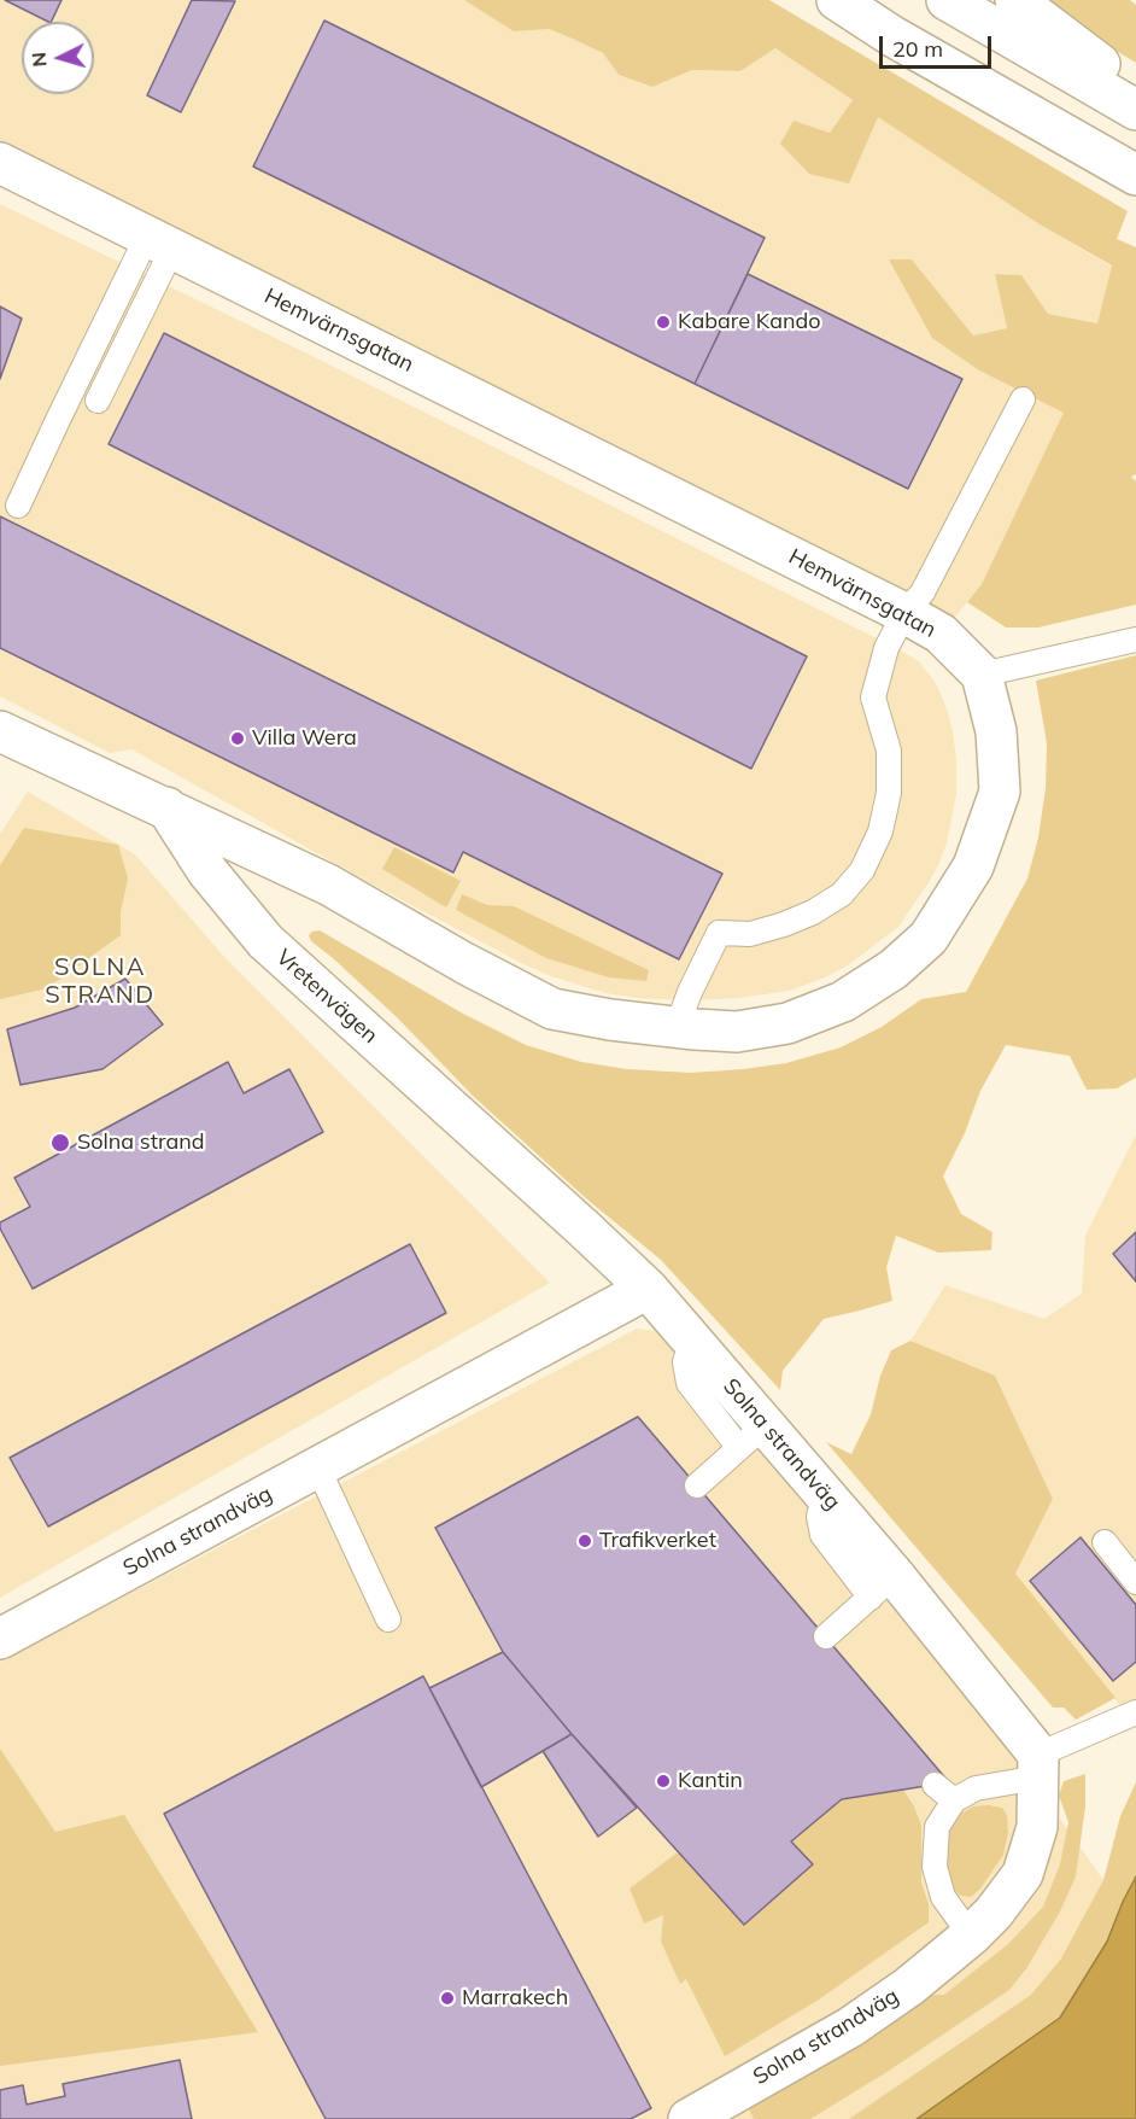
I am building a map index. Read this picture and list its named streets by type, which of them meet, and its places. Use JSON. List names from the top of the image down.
{
  "streets": {
    "street": ["Hemvärnsgatan", "Vretenvägen", "Solna strandväg"]
  },
  "crossings": [
    ["Vretenvägen", "Solna strandväg"]
  ],
  "districts": ["SOLNA STRAND"],
  "places": [
    "Kabare Kando",
    "Villa Wera",
    "Solna strand",
    "Trafikverket",
    "Kantin",
    "Marrakech"
  ],
  "scale_bar": "20 m",
  "north": "left"
}
